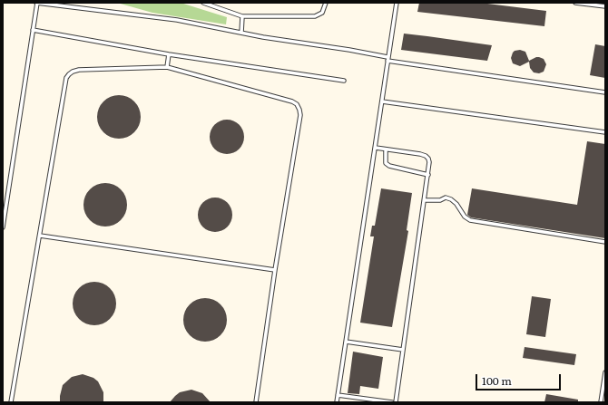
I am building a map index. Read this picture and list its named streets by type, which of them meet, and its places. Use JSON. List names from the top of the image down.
{
  "scale_bar": "100 m"
}
